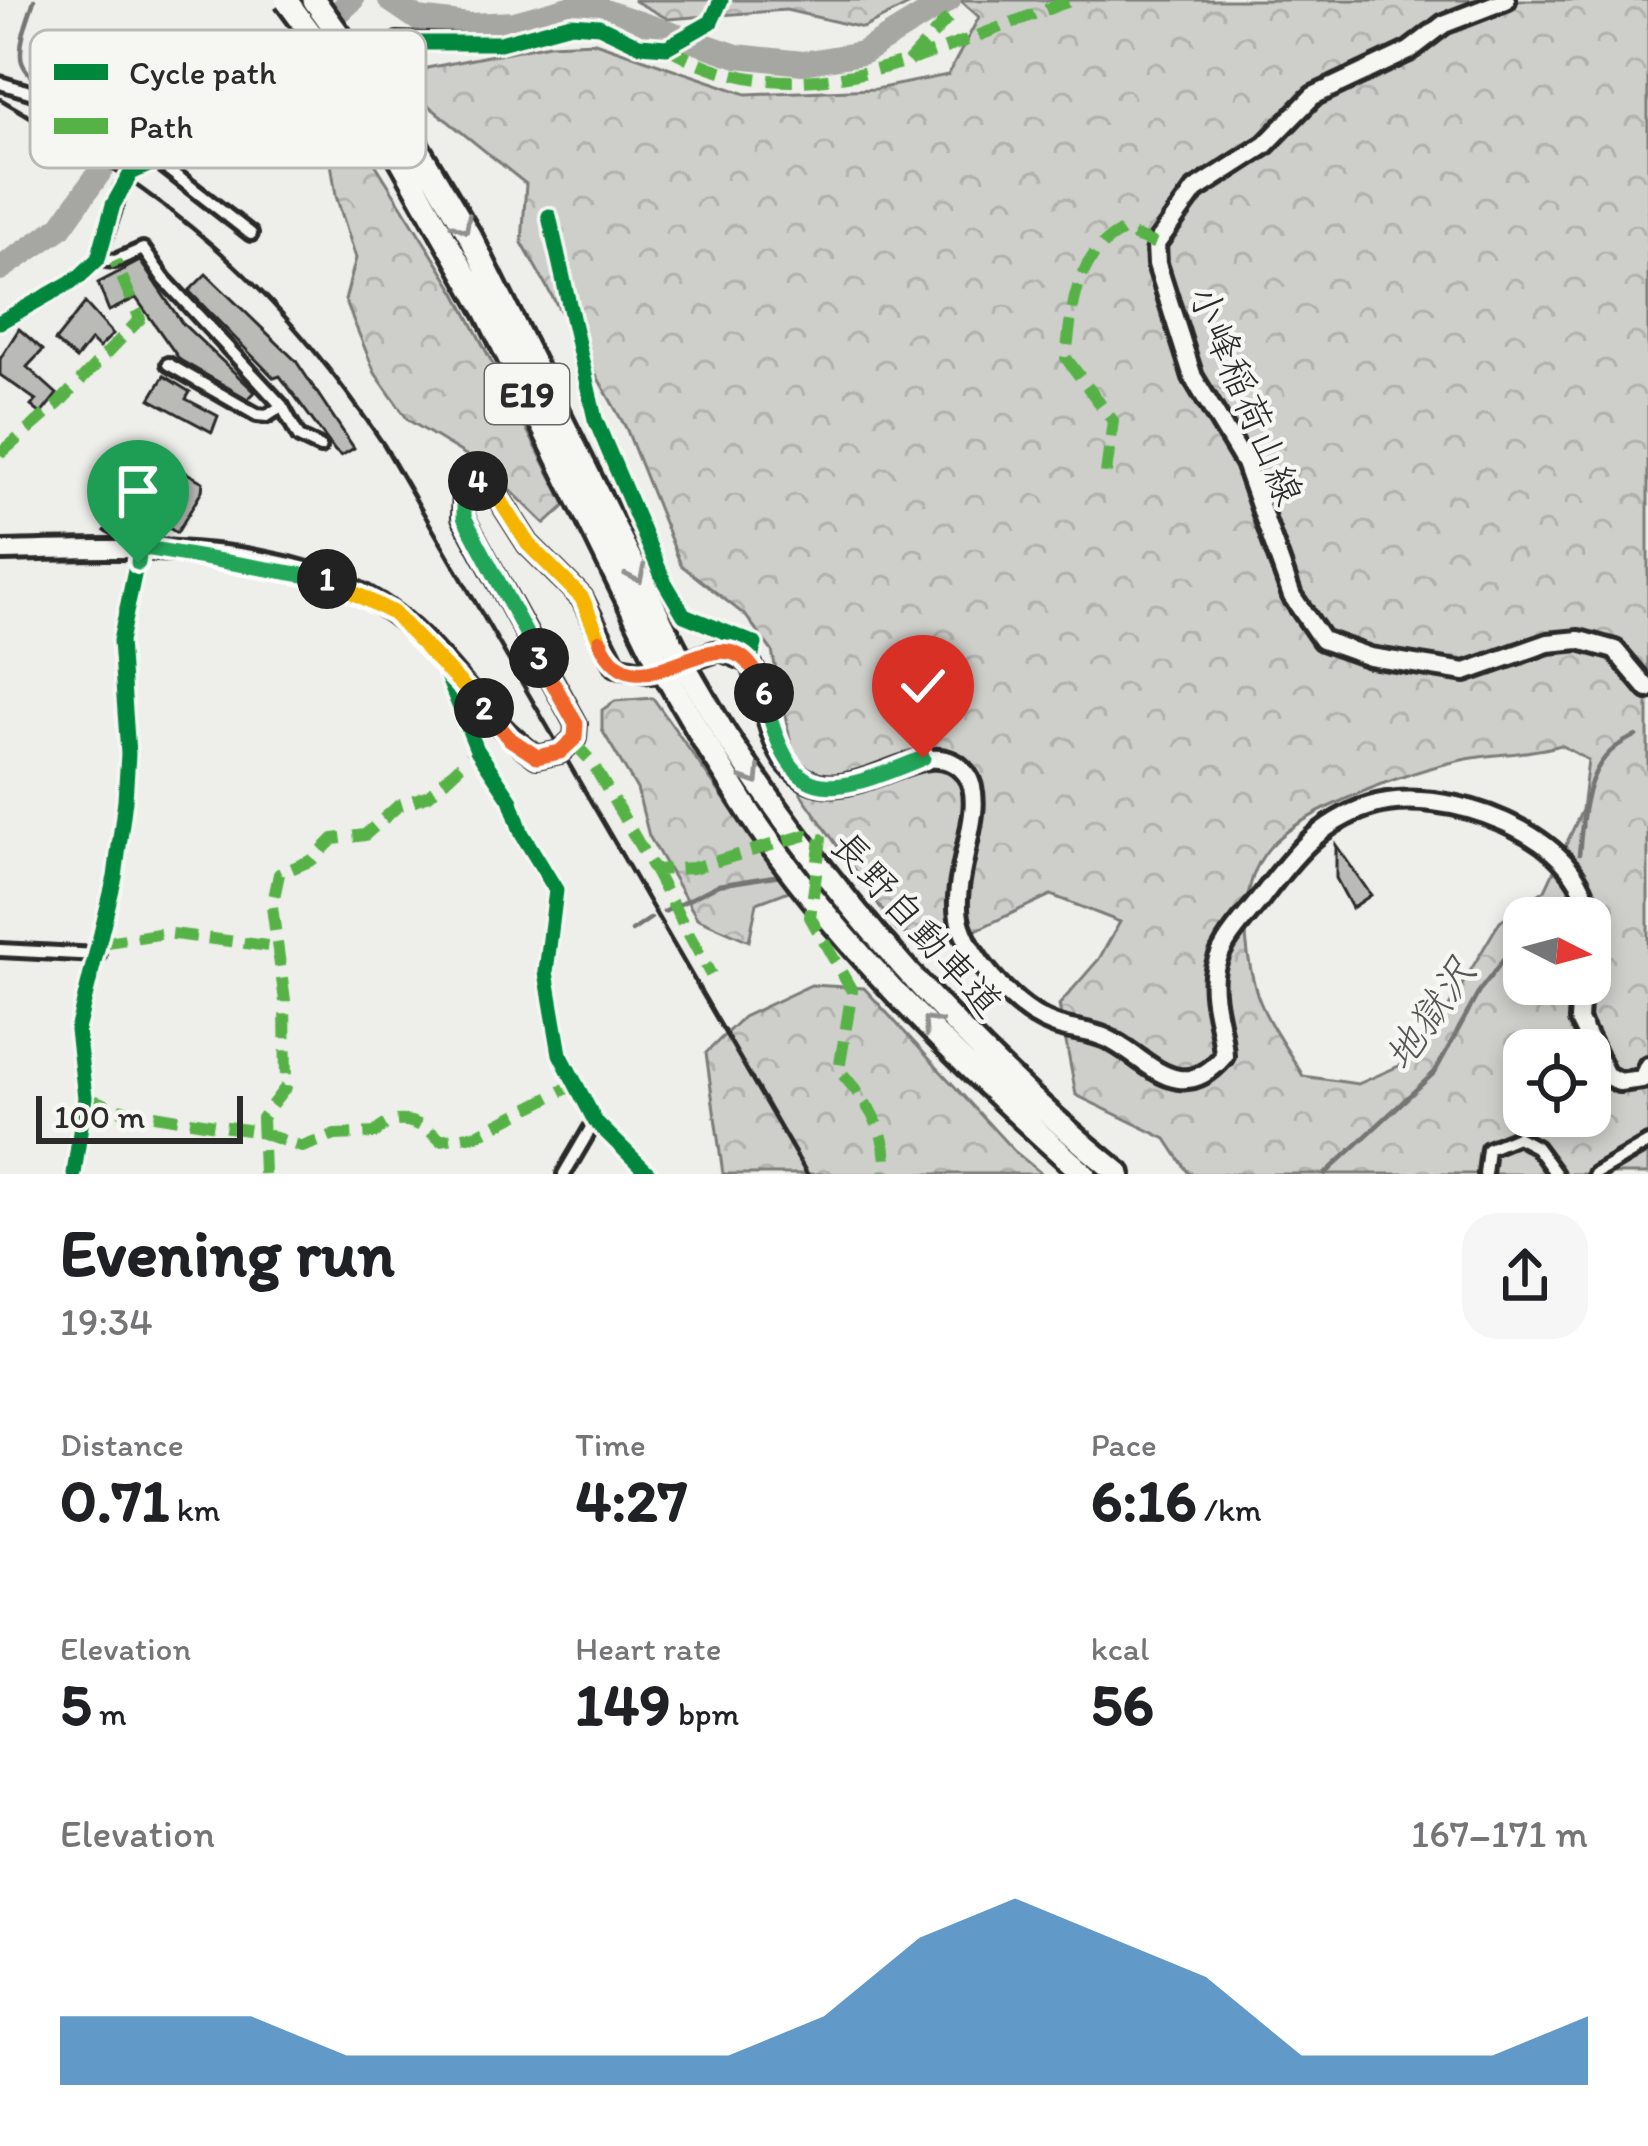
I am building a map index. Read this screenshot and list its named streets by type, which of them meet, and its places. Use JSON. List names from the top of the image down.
{
  "streets": {
    "highway": ["E19", "長野自動車道"],
    "main road": ["小峰稲荷山線"]
  },
  "water": ["地獄沢"],
  "legend": ["Cycle path", "Path"],
  "scale_bar": "100 m",
  "north": "right",
  "page": {
    "pins": [
      "4",
      "1",
      "3",
      "6",
      "2"
    ],
    "scale": "100 m",
    "heading": ["Evening run", "19:34"],
    "stats": [
      ["Distance", "0.71 km"],
      ["Time", "4:27"],
      ["Pace", "6:16 /km"],
      ["Elevation", "5 m"],
      ["Heart rate", "149 bpm"],
      ["kcal", "56"]
    ],
    "chart": ["Elevation", "167–171 m"]
  }
}
